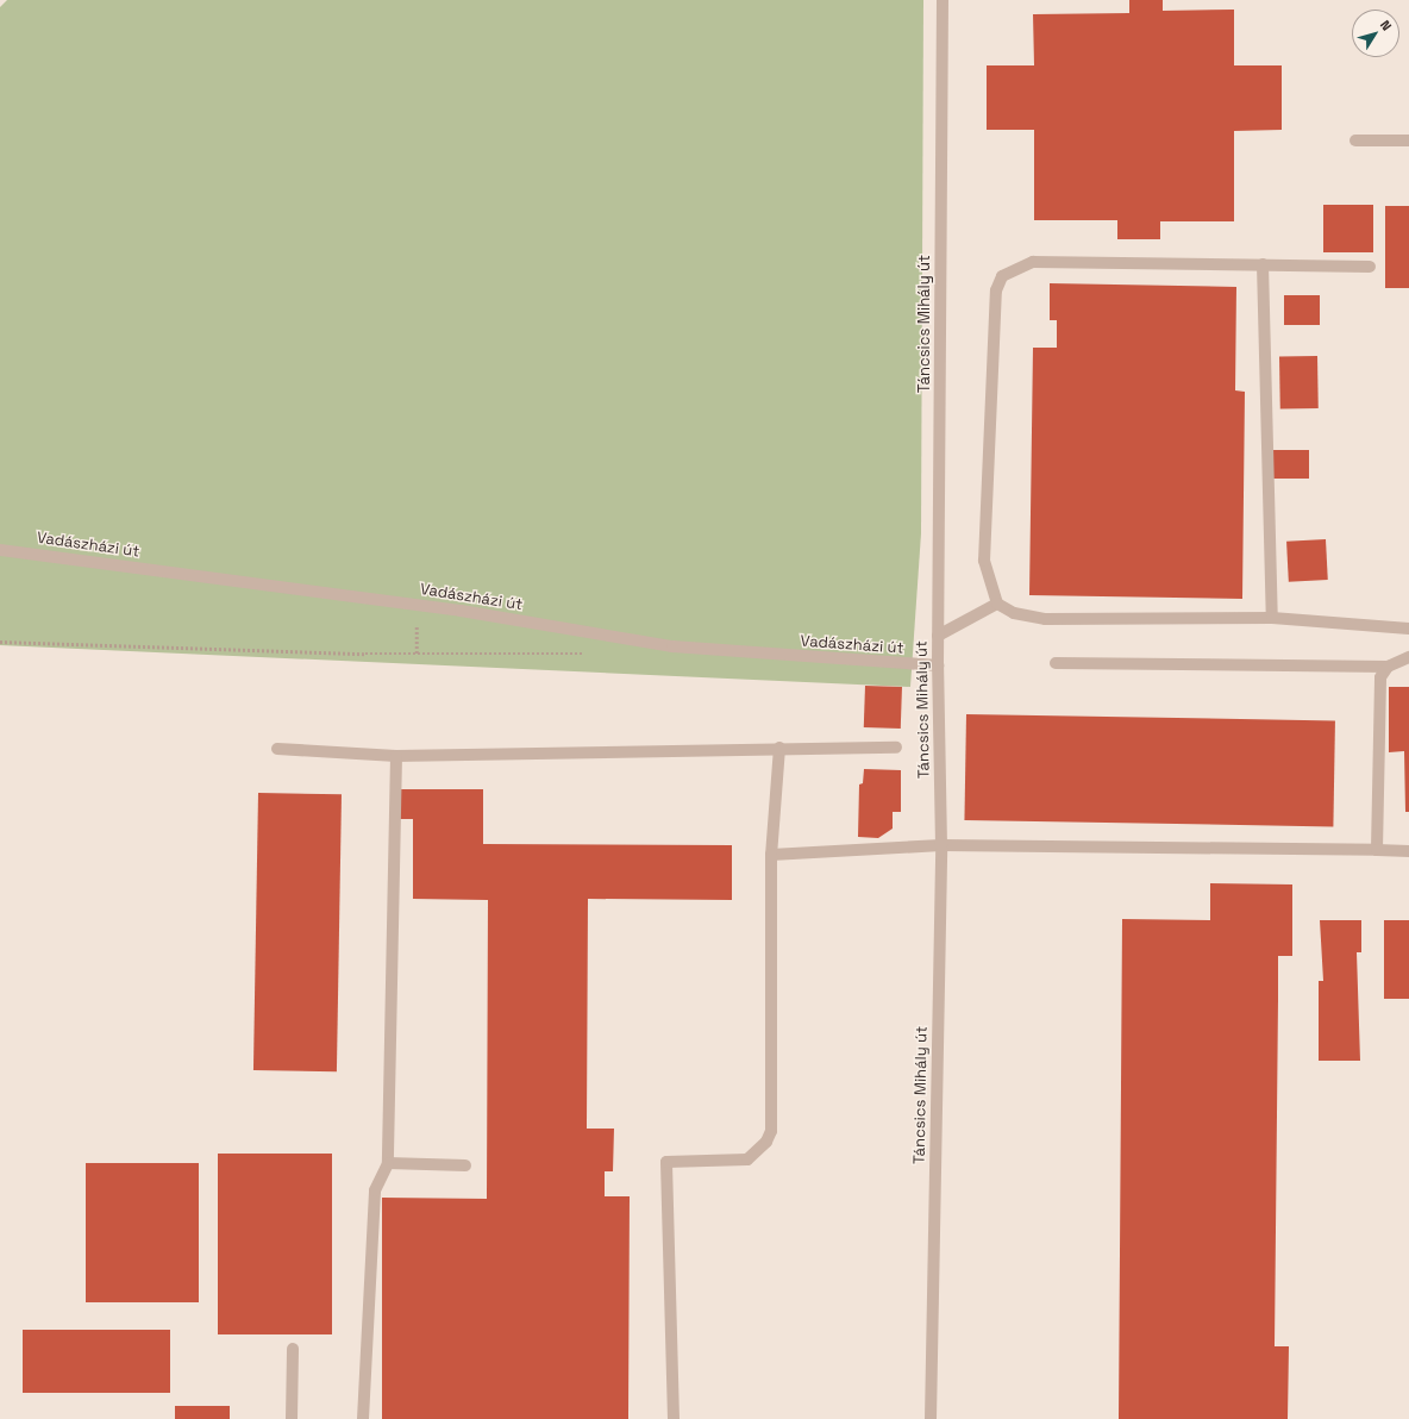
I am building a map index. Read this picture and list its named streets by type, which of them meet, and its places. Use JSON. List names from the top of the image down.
{
  "streets": {
    "street": ["Táncsics Mihály út", "Vadászházi út"]
  },
  "crossings": [
    ["Táncsics Mihály út", "Vadászházi út"]
  ],
  "north": "top right"
}
